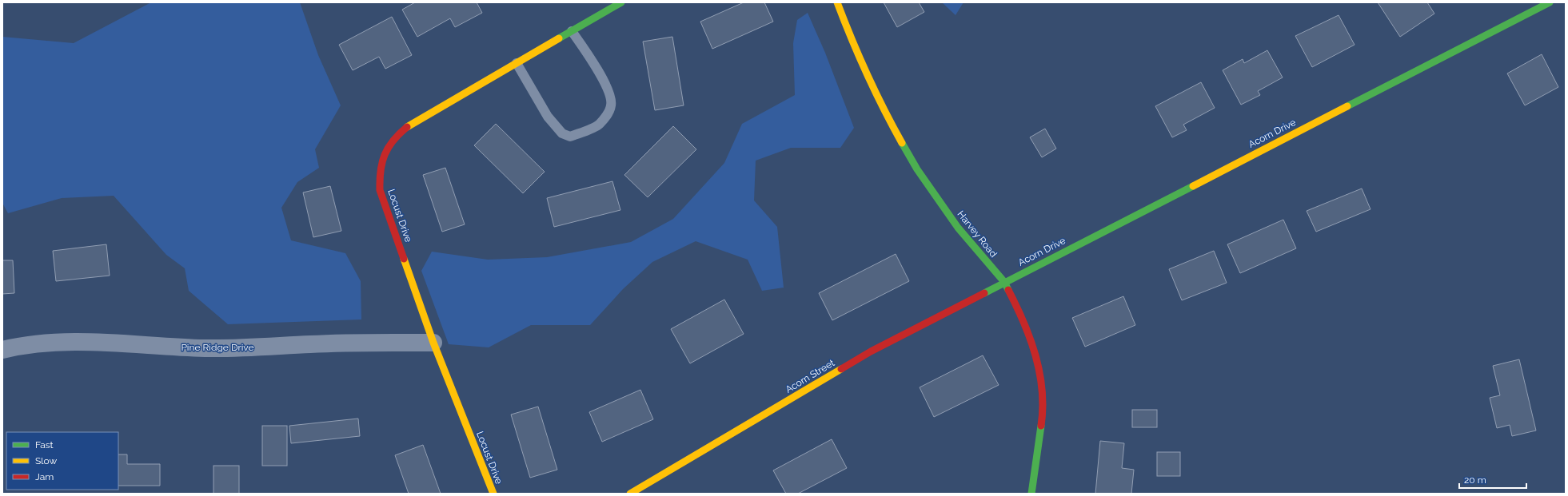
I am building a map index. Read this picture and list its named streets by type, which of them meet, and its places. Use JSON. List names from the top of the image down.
{
  "streets": {
    "street": [
      "Acorn Drive",
      "Locust Drive",
      "Harvey Road",
      "Pine Ridge Drive",
      "Acorn Street"
    ]
  },
  "crossings": [
    ["Acorn Drive", "Harvey Road"],
    ["Acorn Drive", "Acorn Street"],
    ["Locust Drive", "Pine Ridge Drive"],
    ["Harvey Road", "Acorn Street"]
  ],
  "legend": ["Fast", "Slow", "Jam"],
  "scale_bar": "20 m"
}
